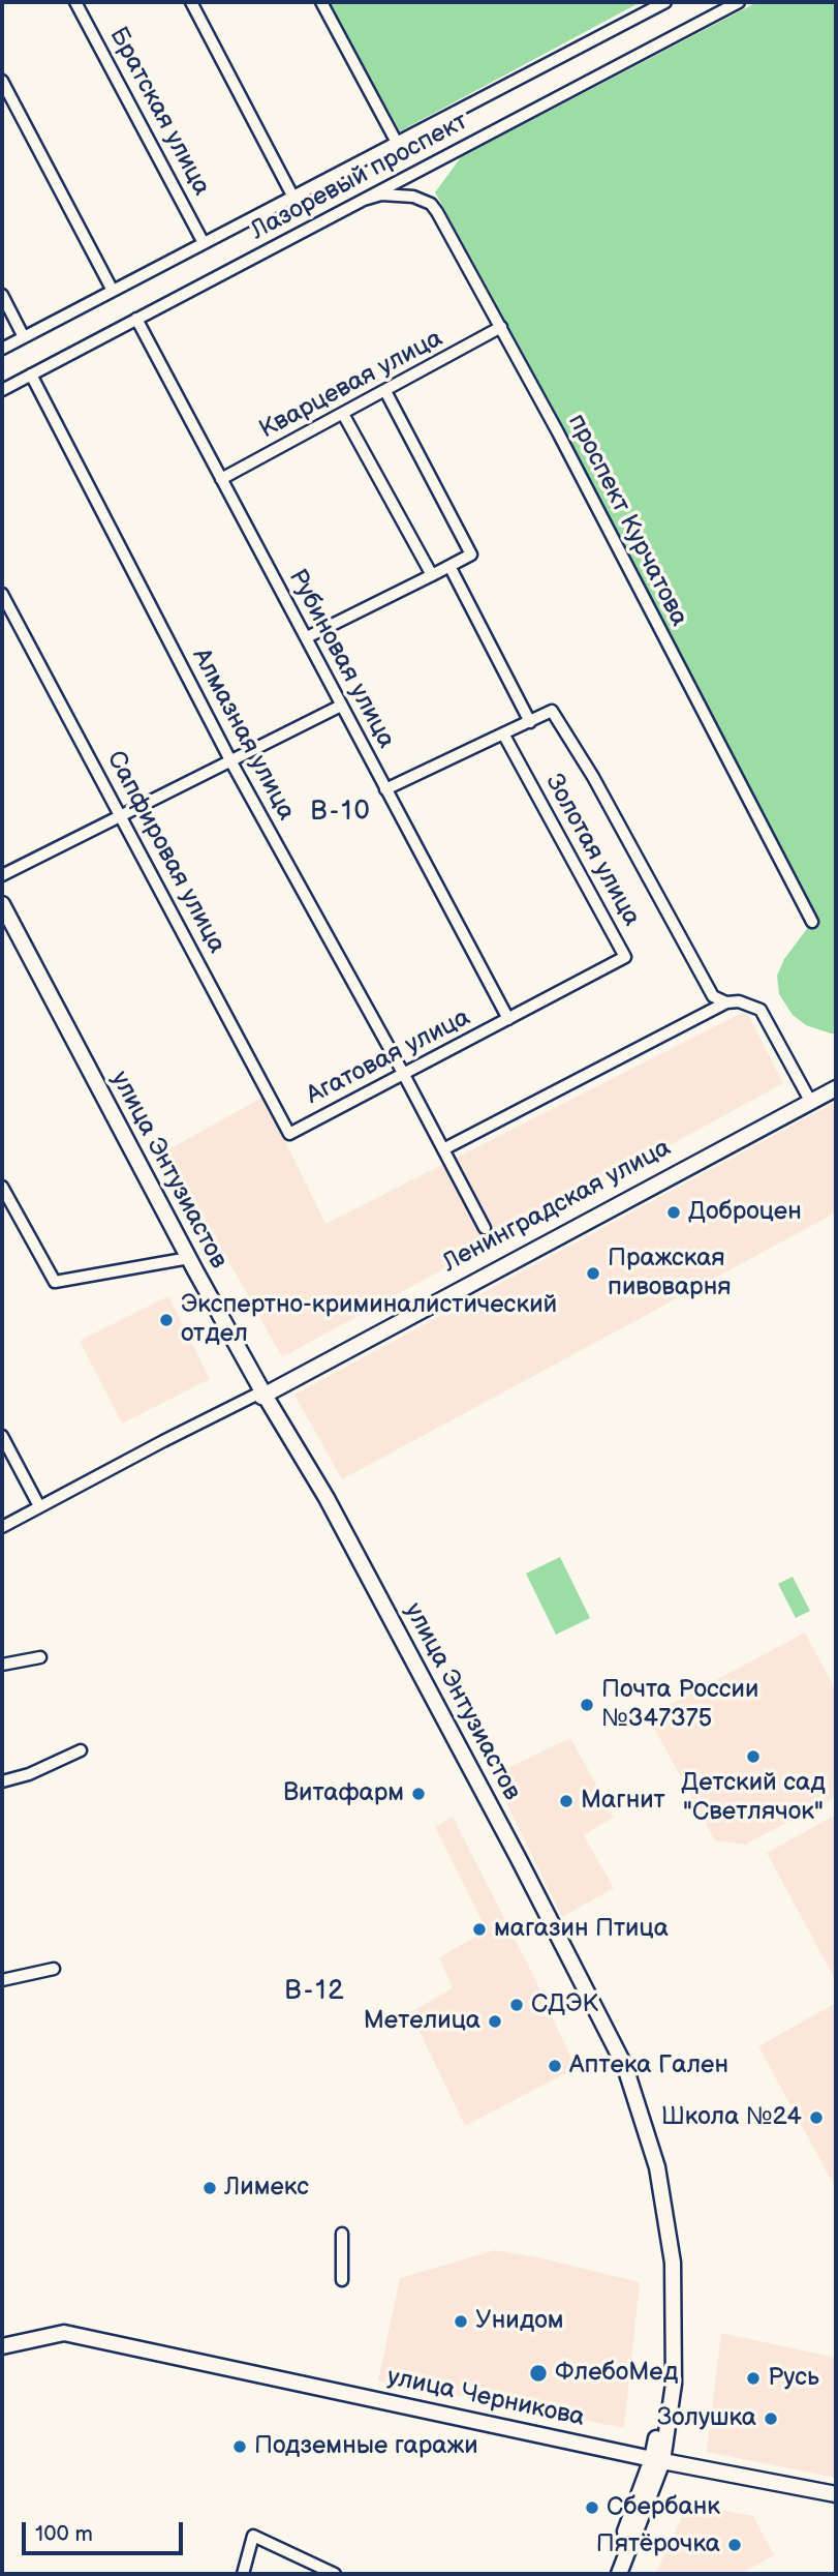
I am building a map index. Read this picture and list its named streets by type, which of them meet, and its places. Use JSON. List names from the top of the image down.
{
  "streets": {
    "street": [
      "Братская улица",
      "Лазоревый проспект",
      "Кварцевая улица",
      "проспект Курчатова",
      "Рубиновая улица",
      "Алмазная улица",
      "Золотая улица",
      "Сапфировая улица",
      "Агатовая улица",
      "улица Энтузиастов",
      "Ленинградская улица",
      "улица Черникова"
    ]
  },
  "crossings": [
    ["Братская улица", "Лазоревый проспект"],
    ["Лазоревый проспект", "проспект Курчатова"],
    ["Лазоревый проспект", "Рубиновая улица"],
    ["Лазоревый проспект", "Алмазная улица"],
    ["Кварцевая улица", "проспект Курчатова"],
    ["Кварцевая улица", "Рубиновая улица"],
    ["Рубиновая улица", "Золотая улица"],
    ["Рубиновая улица", "Агатовая улица"],
    ["Алмазная улица", "Агатовая улица"],
    ["Золотая улица", "Агатовая улица"],
    ["Сапфировая улица", "Агатовая улица"],
    ["улица Энтузиастов", "Ленинградская улица"],
    ["улица Энтузиастов", "улица Черникова"]
  ],
  "districts": ["В-10", "В-12"],
  "places": [
    "Доброцен",
    "Пражская пивоварня",
    "Экспертно-криминалистический отдел",
    "Почта России №347375",
    "Детский сад \"Светлячок\"",
    "Витафарм",
    "Магнит",
    "магазин Птица",
    "СДЭК",
    "Метелица",
    "Аптека Гален",
    "Школа №24",
    "Лимекс",
    "Унидом",
    "ФлебоМед",
    "Русь",
    "Золушка",
    "Подземные гаражи",
    "Сбербанк",
    "Пятёрочка"
  ],
  "scale_bar": "100 m"
}
